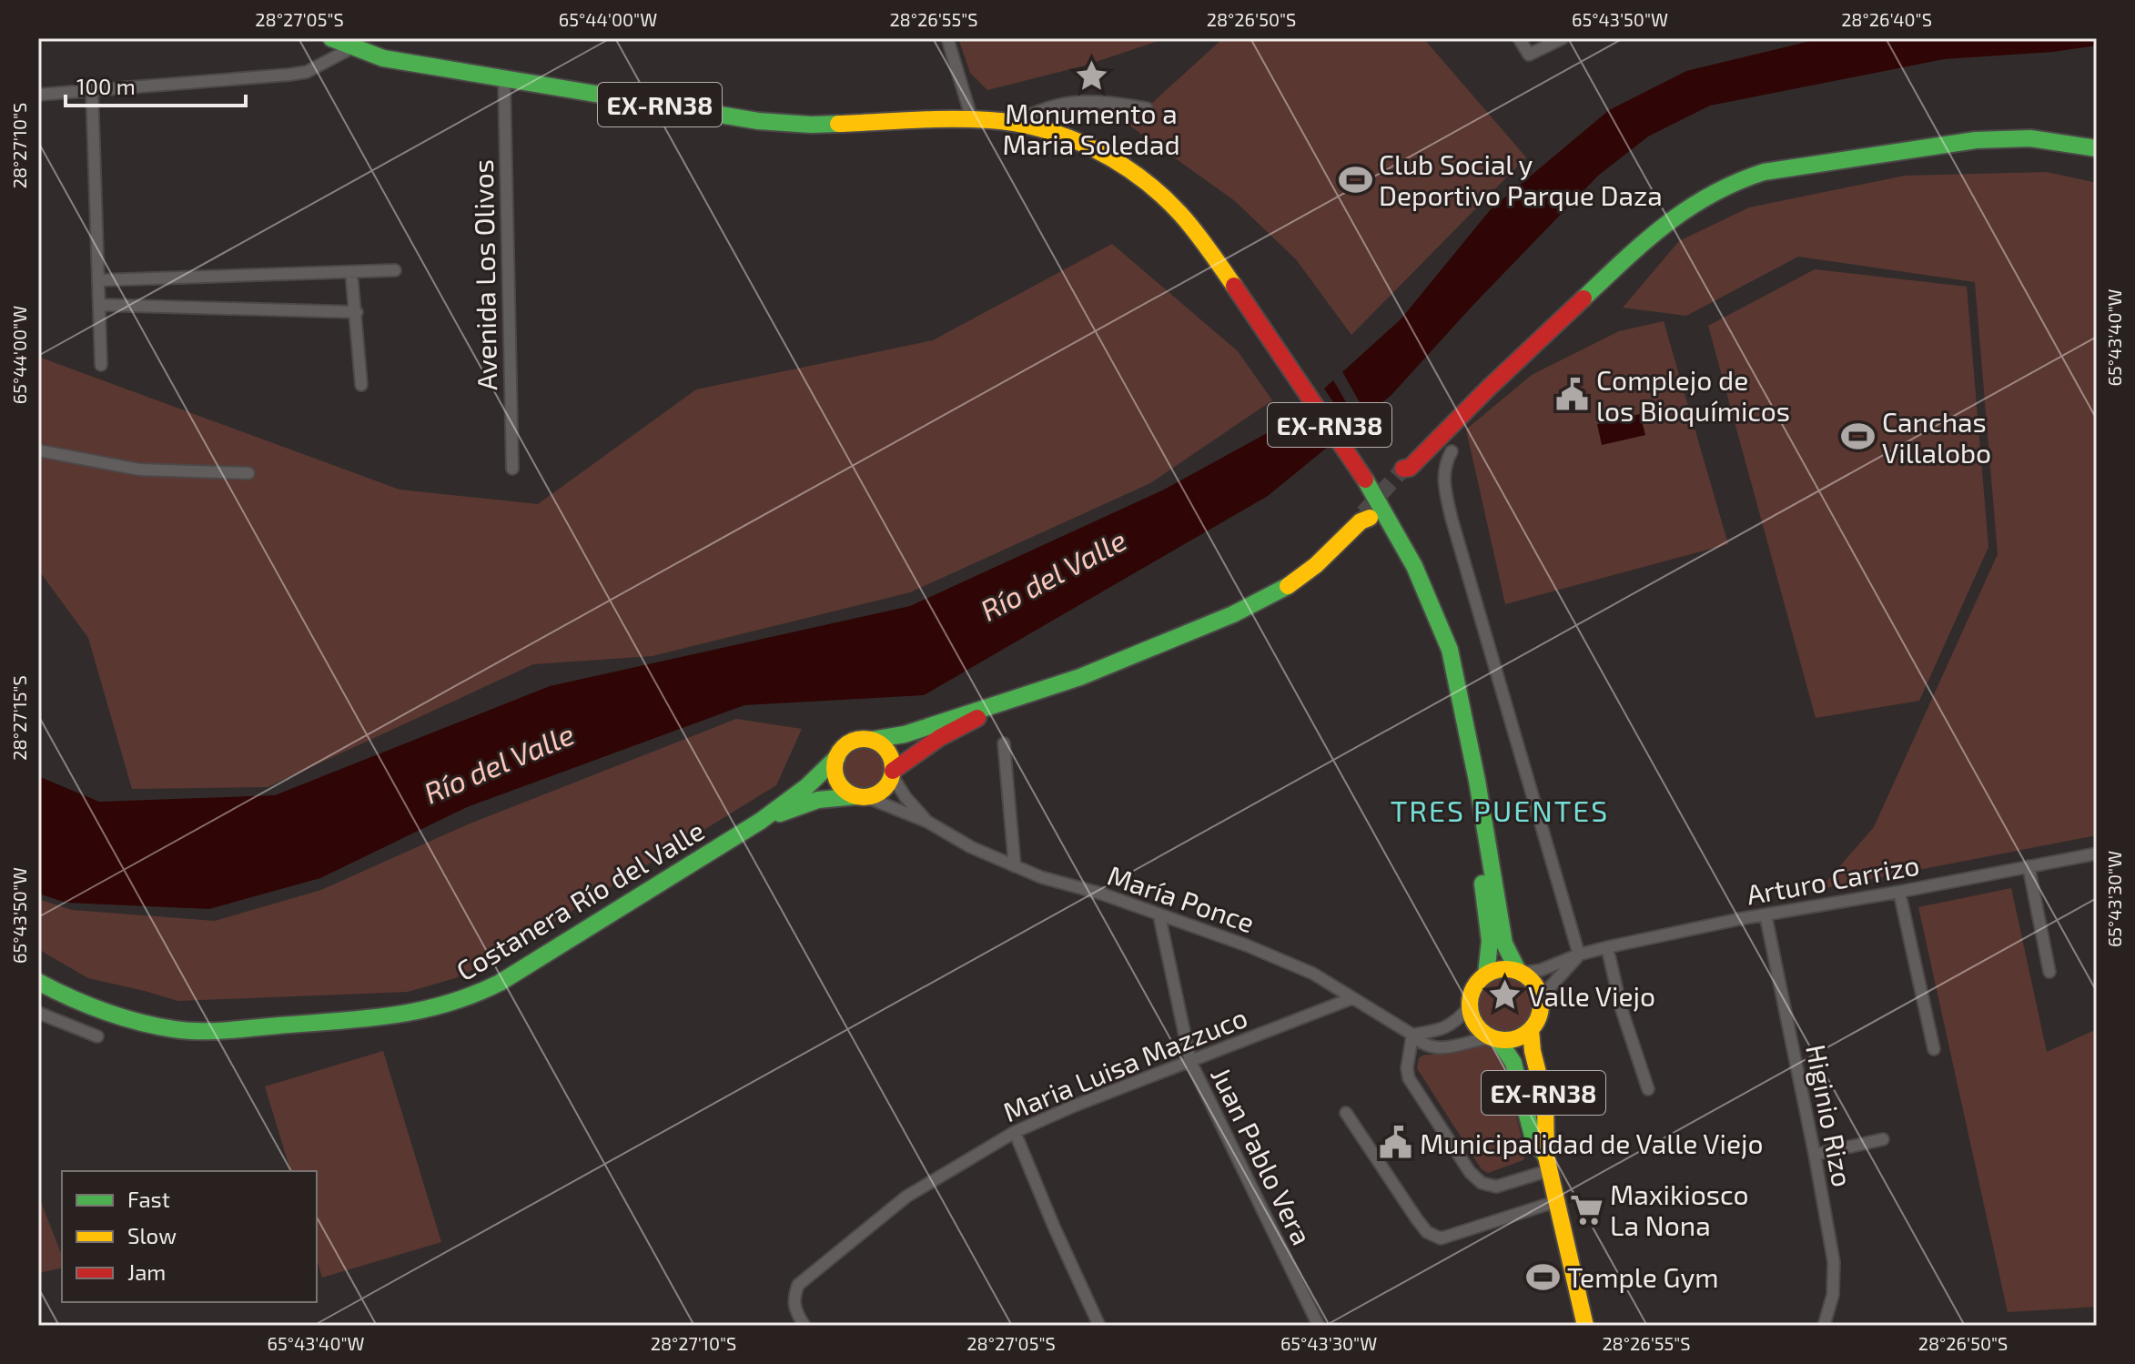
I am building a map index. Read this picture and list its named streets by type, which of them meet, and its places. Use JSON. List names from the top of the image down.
{
  "streets": {
    "main road": ["EX-RN38", "Costanera Río del Valle"],
    "street": [
      "Avenida Los Olivos",
      "Arturo Carrizo",
      "María Ponce",
      "Maria Luisa Mazzuco",
      "Higinio Rizo",
      "Juan Pablo Vera"
    ]
  },
  "crossings": [
    ["EX-RN38", "Avenida Los Olivos"],
    ["EX-RN38", "Arturo Carrizo"],
    ["EX-RN38", "María Ponce"],
    ["Arturo Carrizo", "María Ponce"],
    ["Arturo Carrizo", "Higinio Rizo"],
    ["María Ponce", "Costanera Río del Valle"],
    ["María Ponce", "Maria Luisa Mazzuco"],
    ["María Ponce", "Juan Pablo Vera"],
    ["Maria Luisa Mazzuco", "Juan Pablo Vera"]
  ],
  "districts": ["TRES PUENTES"],
  "water": ["Río del Valle"],
  "places": {
    "place": ["Monumento a Maria Soledad", "Valle Viejo"],
    "sports": ["Club Social y Deportivo Parque Daza", "Canchas Villalobo", "Temple Gym"],
    "public building": ["Complejo de los Bioquímicos", "Municipalidad de Valle Viejo"],
    "supermarket": ["Maxikiosco La Nona"]
  },
  "legend": ["Fast", "Slow", "Jam"],
  "scale_bar": "100 m",
  "coordinates": [
    "28°27'05\"S",
    "65°44'00\"W",
    "28°26'55\"S",
    "28°26'50\"S",
    "65°43'50\"W",
    "28°26'40\"S",
    "28°27'10\"S",
    "65°43'40\"W",
    "28°27'15\"S",
    "65°43'30\"W"
  ]
}
